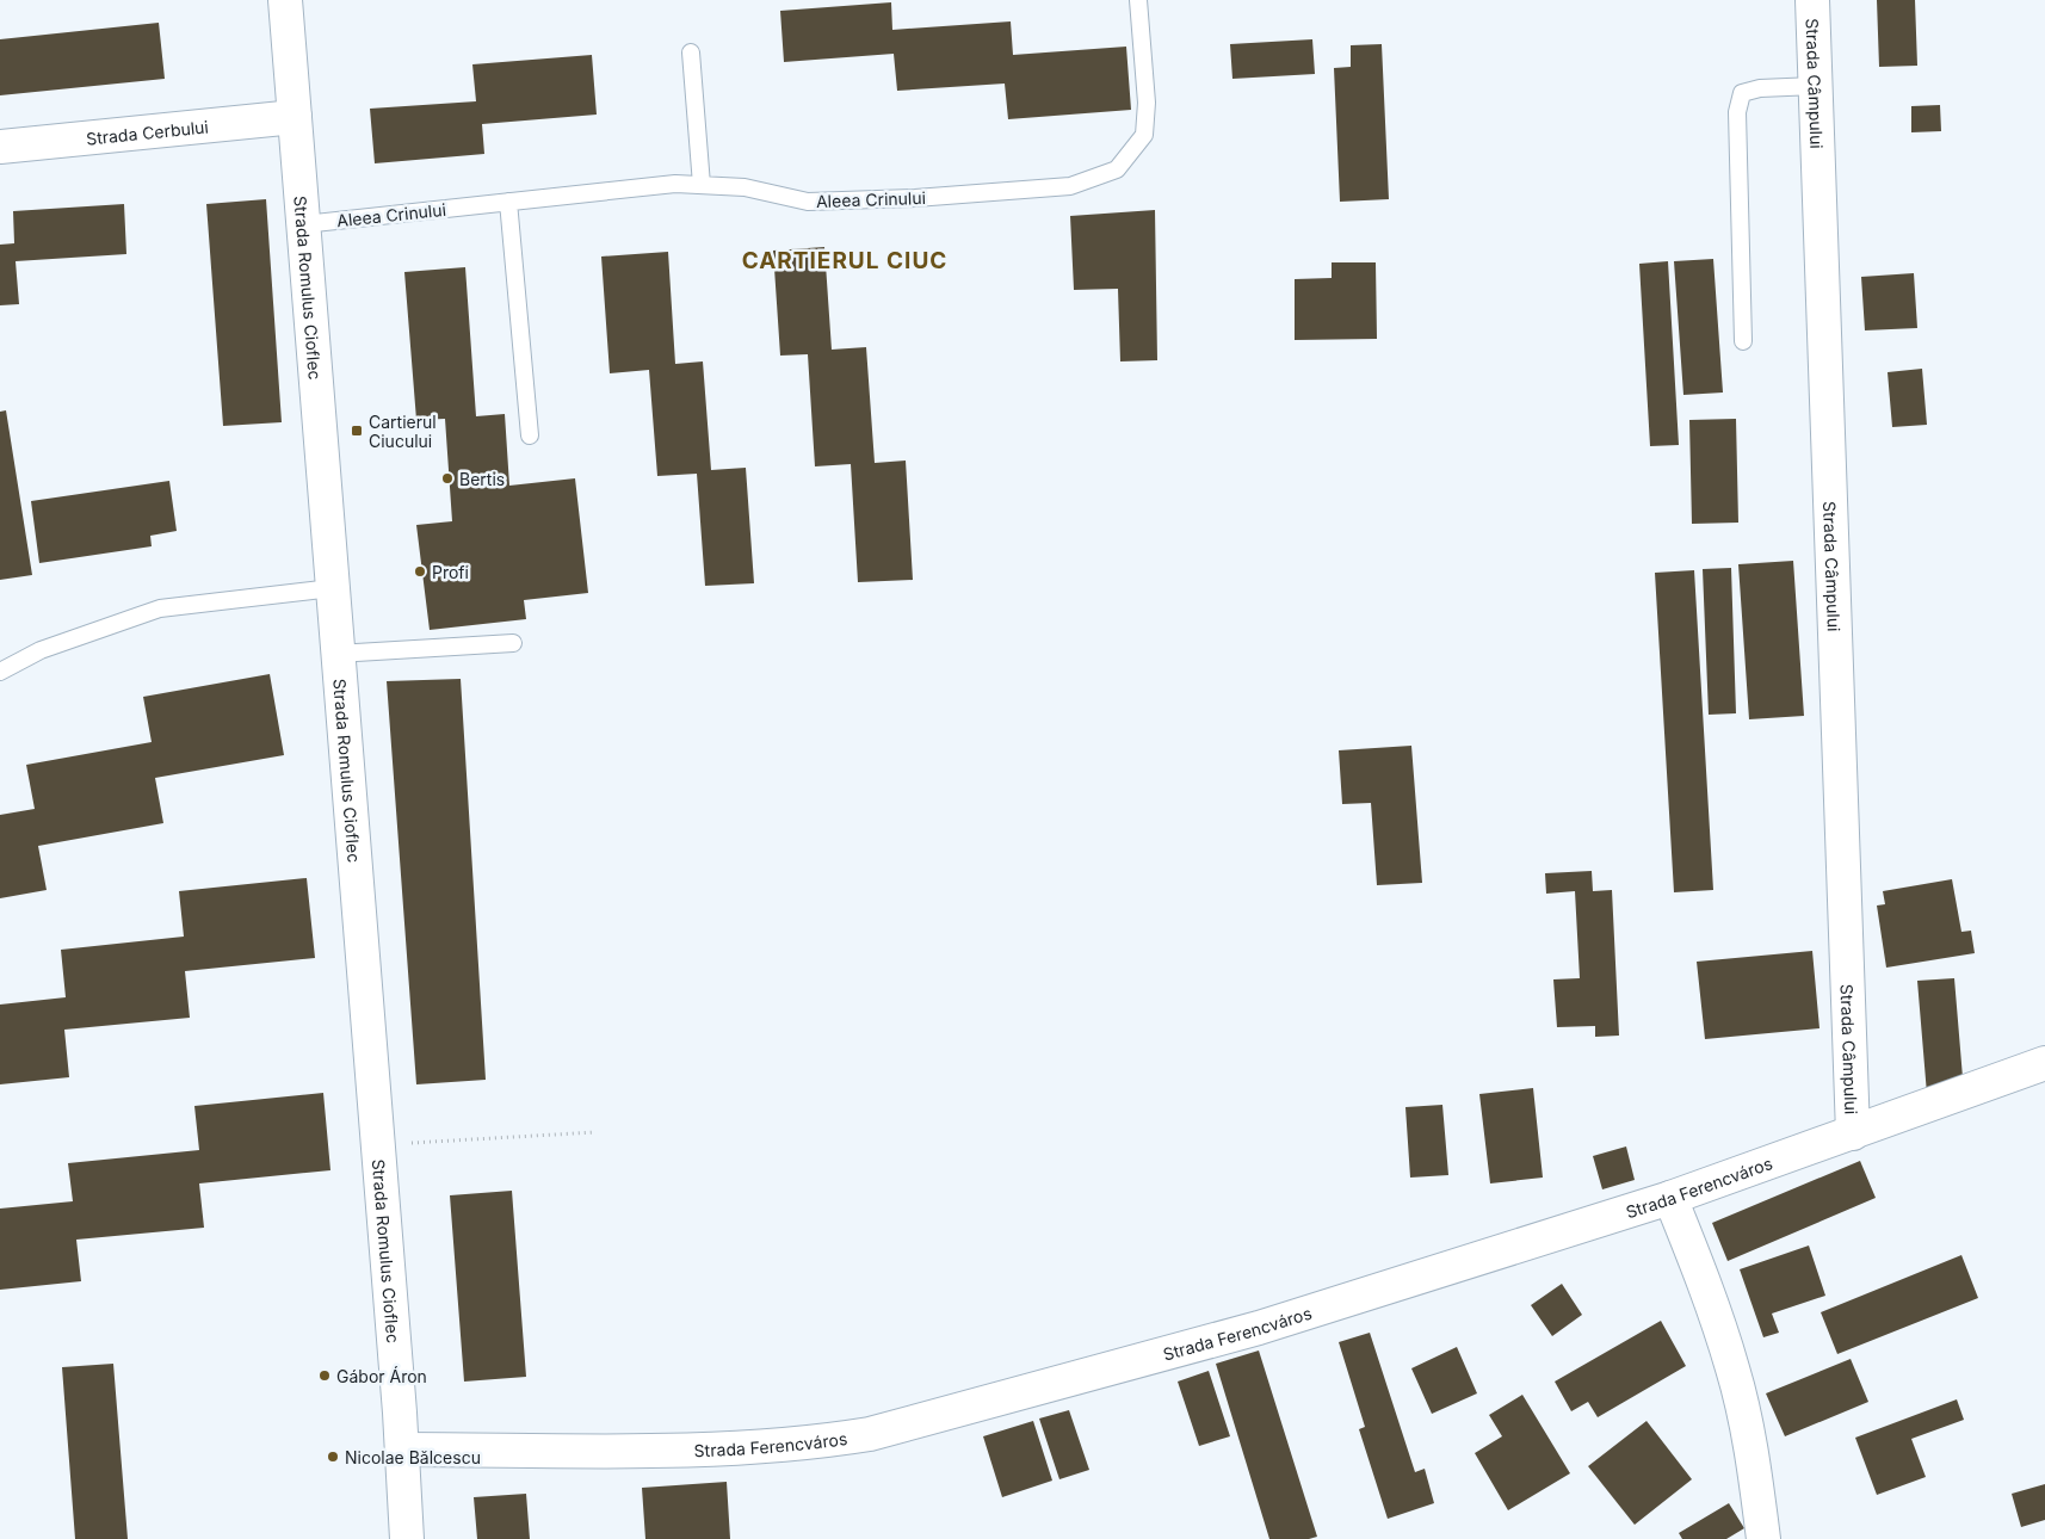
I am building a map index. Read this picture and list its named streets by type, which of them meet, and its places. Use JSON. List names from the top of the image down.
{
  "streets": {
    "street": [
      "Strada Câmpului",
      "Strada Cerbului",
      "Strada Romulus Cioflec",
      "Strada Ferencváros"
    ],
    "lane": ["Aleea Crinului"]
  },
  "crossings": [
    ["Strada Câmpului", "Strada Ferencváros"],
    ["Strada Cerbului", "Strada Romulus Cioflec"],
    ["Aleea Crinului", "Strada Romulus Cioflec"],
    ["Strada Romulus Cioflec", "Strada Ferencváros"]
  ],
  "districts": ["CARTIERUL CIUC"],
  "places": {
    "transit": ["Cartierul Ciucului"],
    "other": [
      "Bertis",
      "Profi",
      "Gábor Áron",
      "Nicolae Bălcescu"
    ]
  }
}
